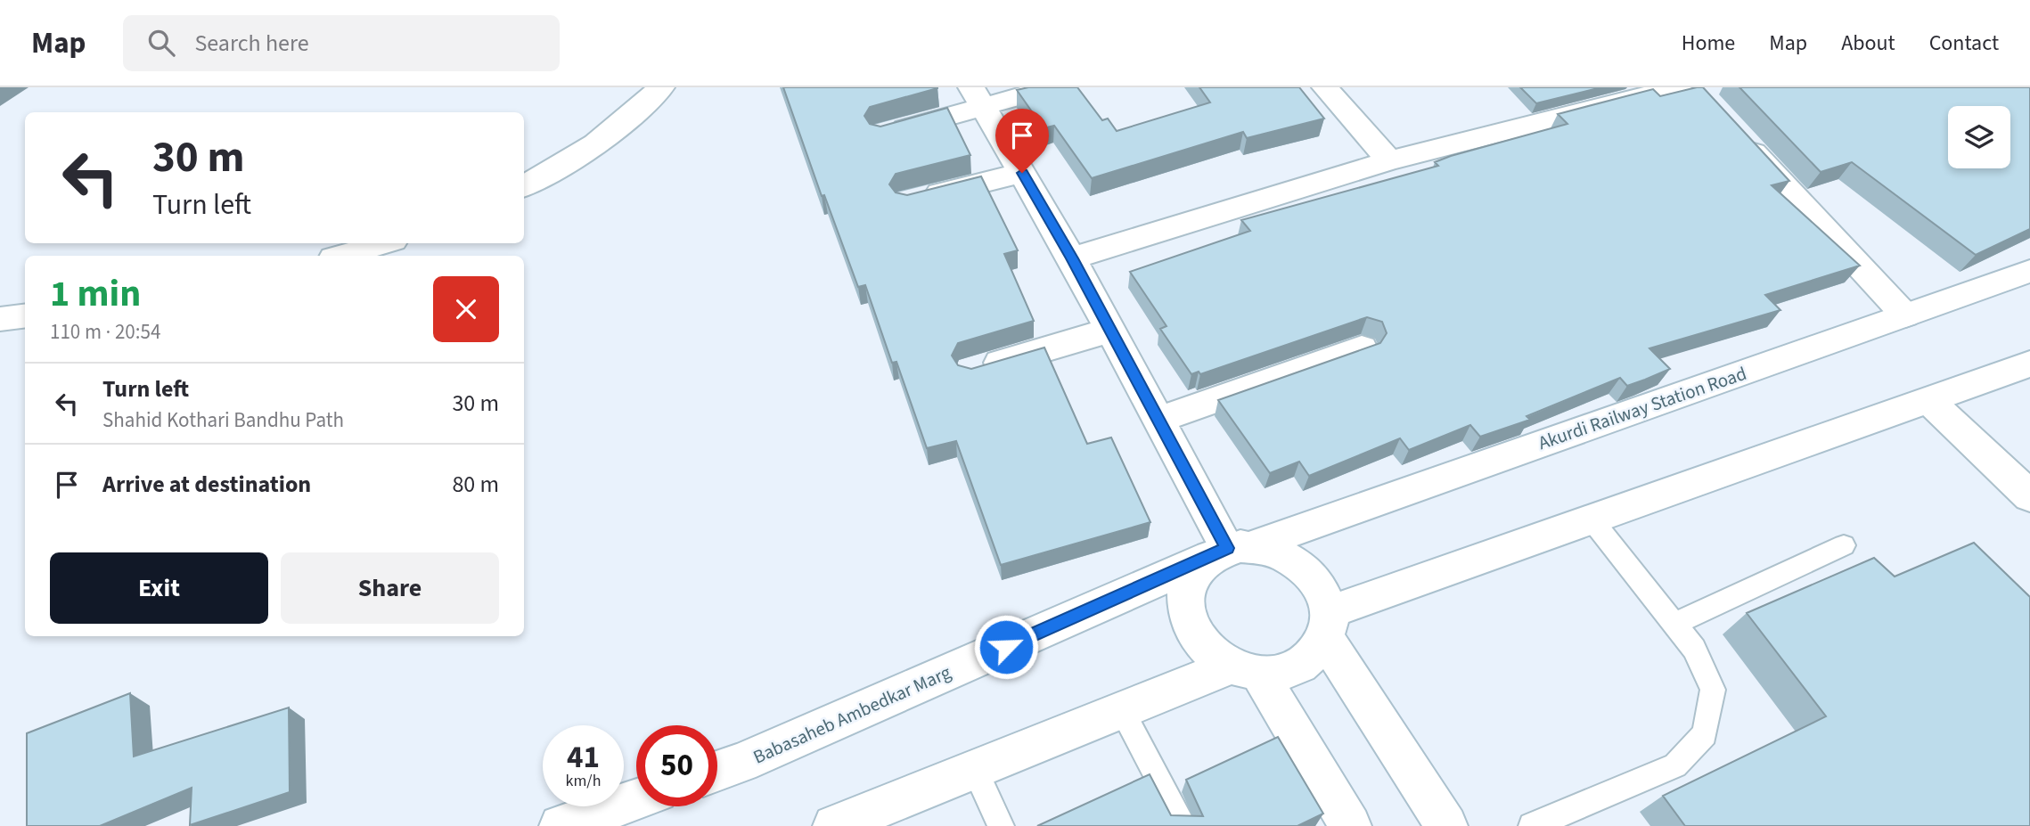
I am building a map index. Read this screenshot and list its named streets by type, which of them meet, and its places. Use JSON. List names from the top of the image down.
{
  "streets": {
    "main road": ["Akurdi Railway Station Road", "Babasaheb Ambedkar Marg"]
  },
  "crossings": [
    ["Akurdi Railway Station Road", "Babasaheb Ambedkar Marg"]
  ],
  "page": {
    "header": "Map",
    "search": "Search here",
    "nav": [
      "Home",
      "Map",
      "About",
      "Contact"
    ],
    "turn": ["30 m", "Turn left"],
    "heading": ["1 min", "110 m · 20:54"],
    "list": [
      {
        "name": "Turn left",
        "note": "Shahid Kothari Bandhu Path",
        "value": "30 m"
      },
      {
        "name": "Arrive at destination",
        "value": "80 m"
      }
    ],
    "buttons": ["Exit", "Share"],
    "speed": "41 km/h",
    "limit": "50"
  }
}
